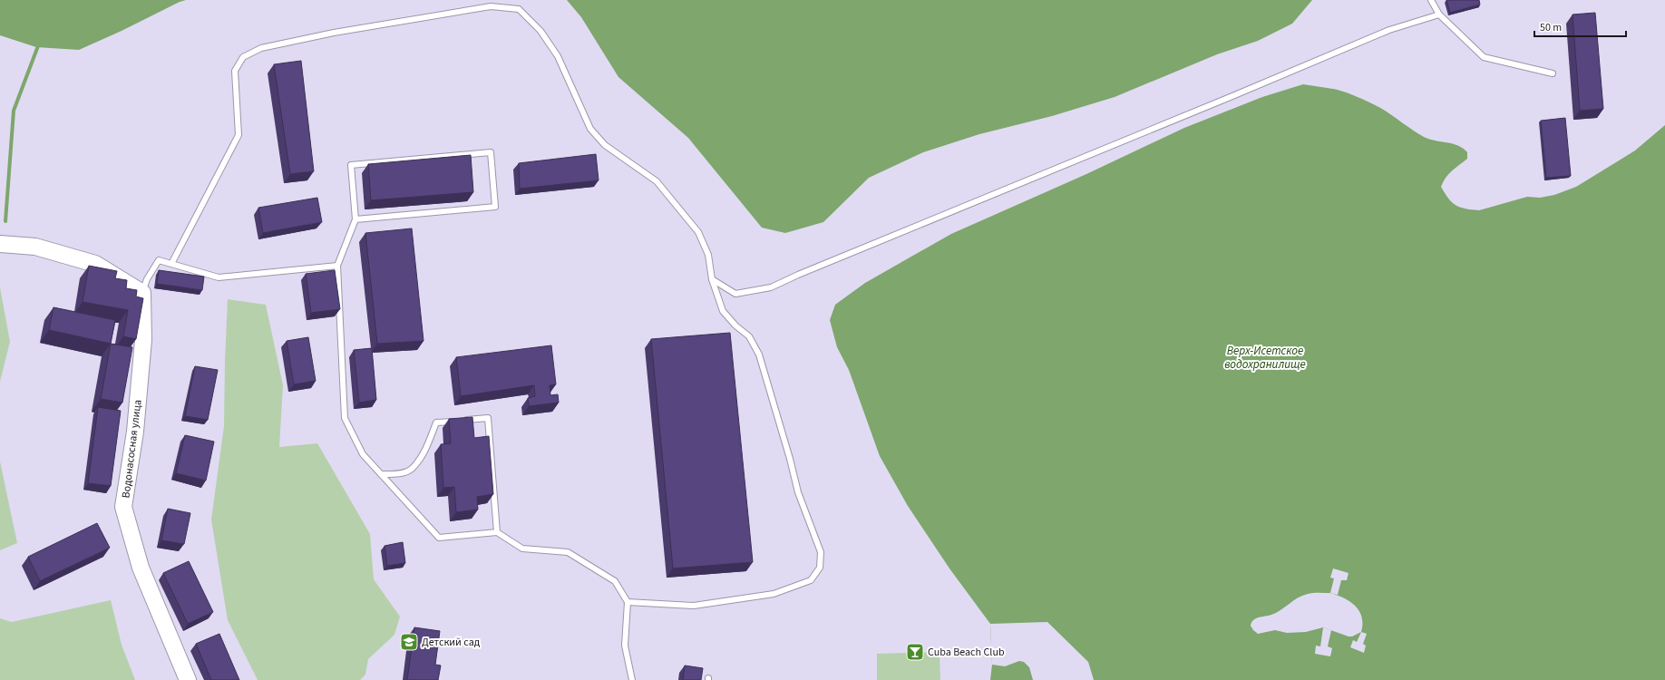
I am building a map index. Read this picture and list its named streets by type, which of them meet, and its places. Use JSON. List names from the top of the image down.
{
  "streets": {
    "street": ["Водонасосная улица"]
  },
  "water": ["Верх-Исетское водохранилище"],
  "places": {
    "school or university": ["Детский сад"],
    "bar": ["Cuba Beach Club"]
  },
  "scale_bar": "50 m"
}
